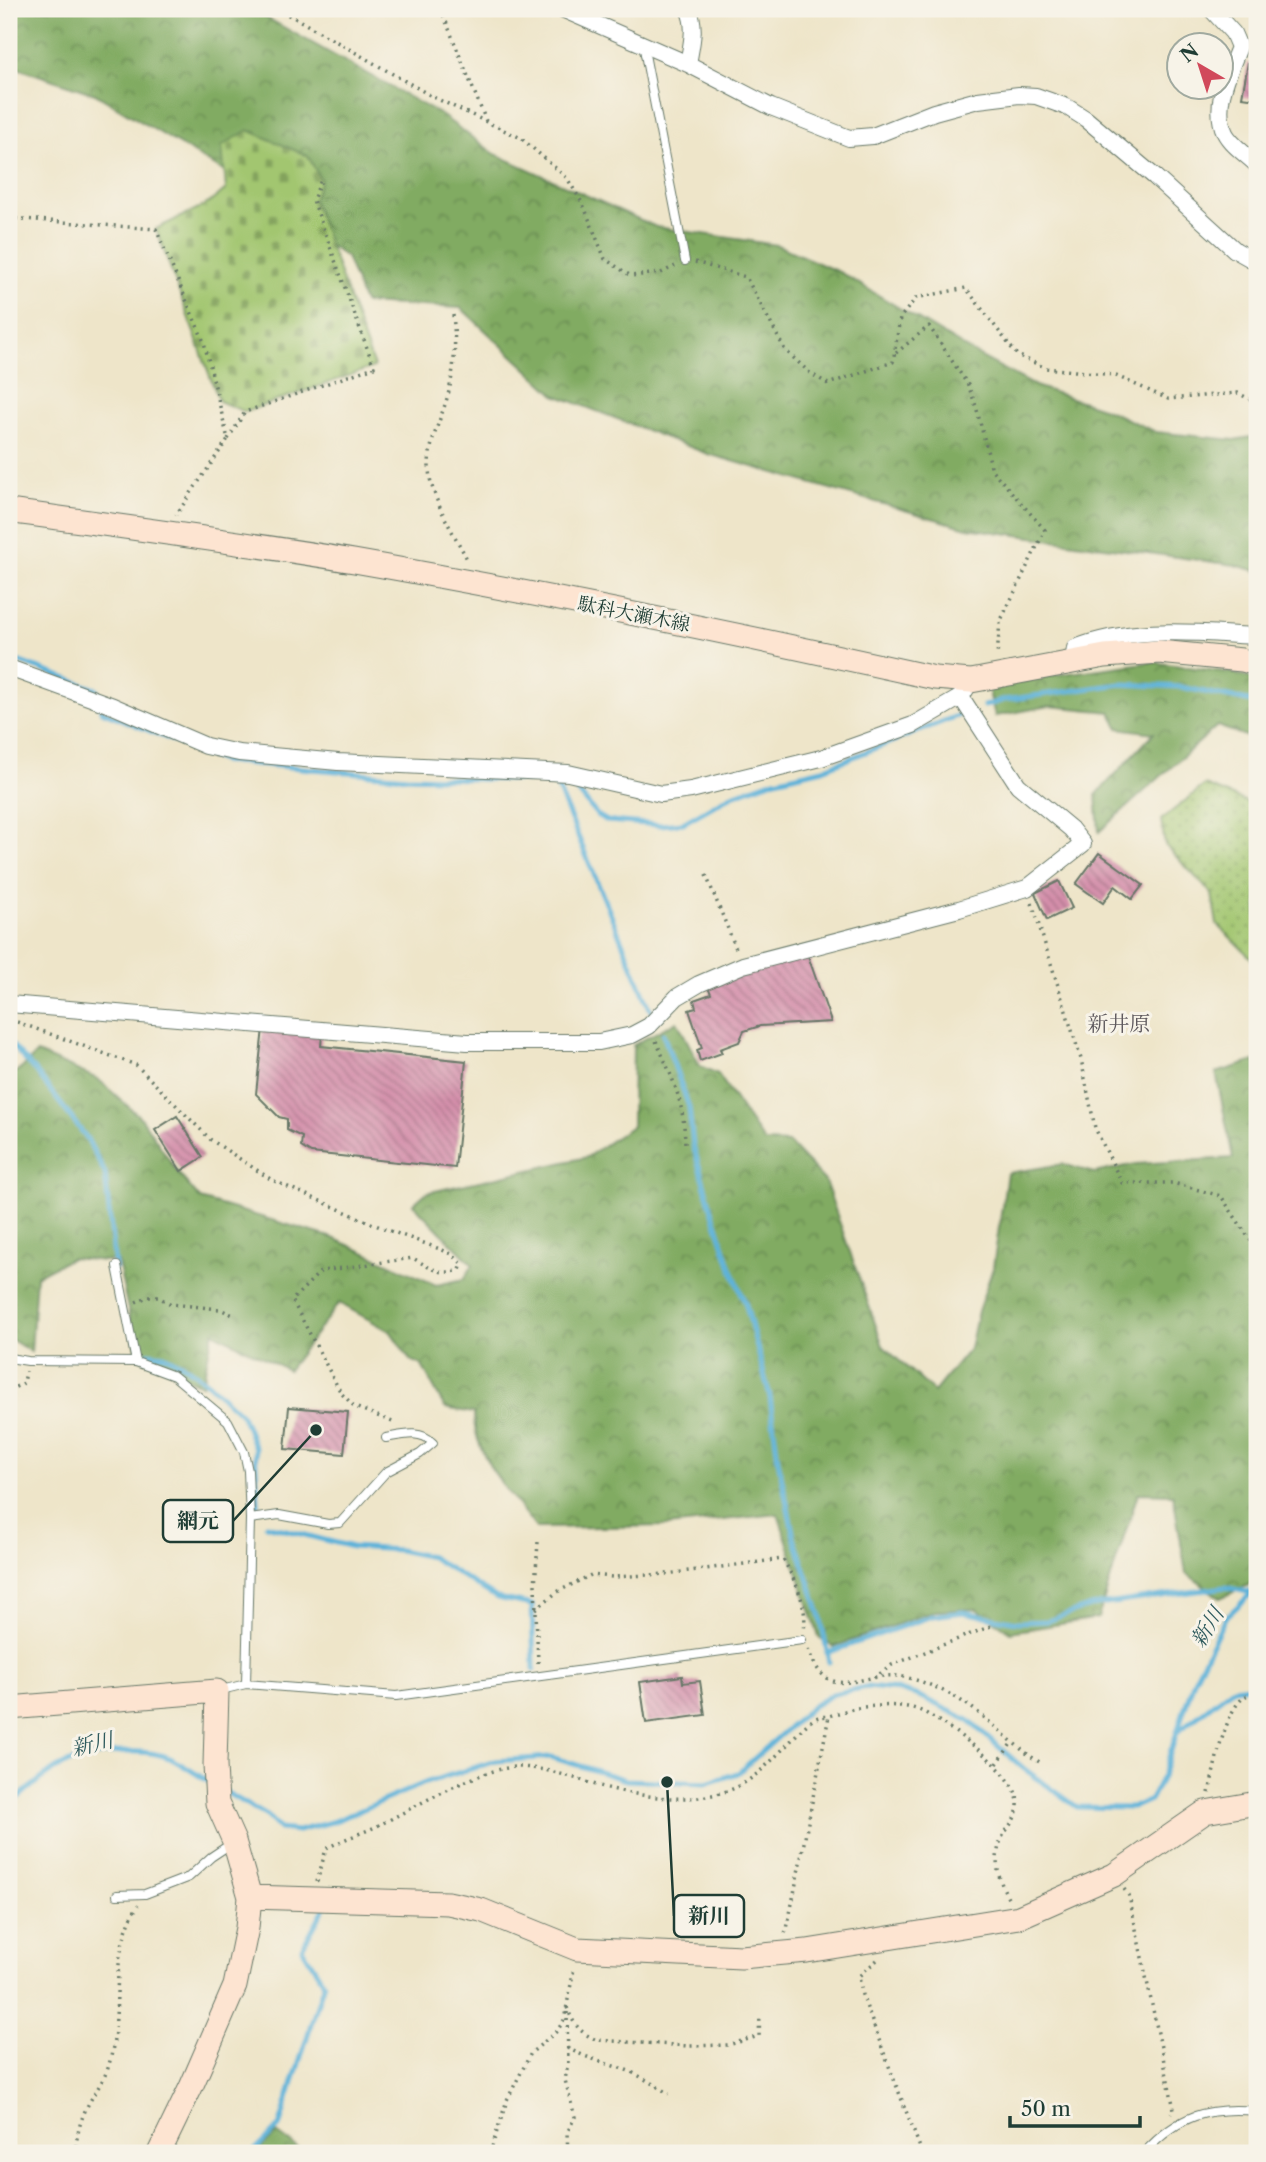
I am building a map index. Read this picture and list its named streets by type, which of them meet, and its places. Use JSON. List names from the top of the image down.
{
  "streets": {
    "street": ["駄科大瀬木線"]
  },
  "districts": ["新井原"],
  "water": ["新川"],
  "places": ["網元", "新川"],
  "scale_bar": "50 m",
  "north": "top left"
}
